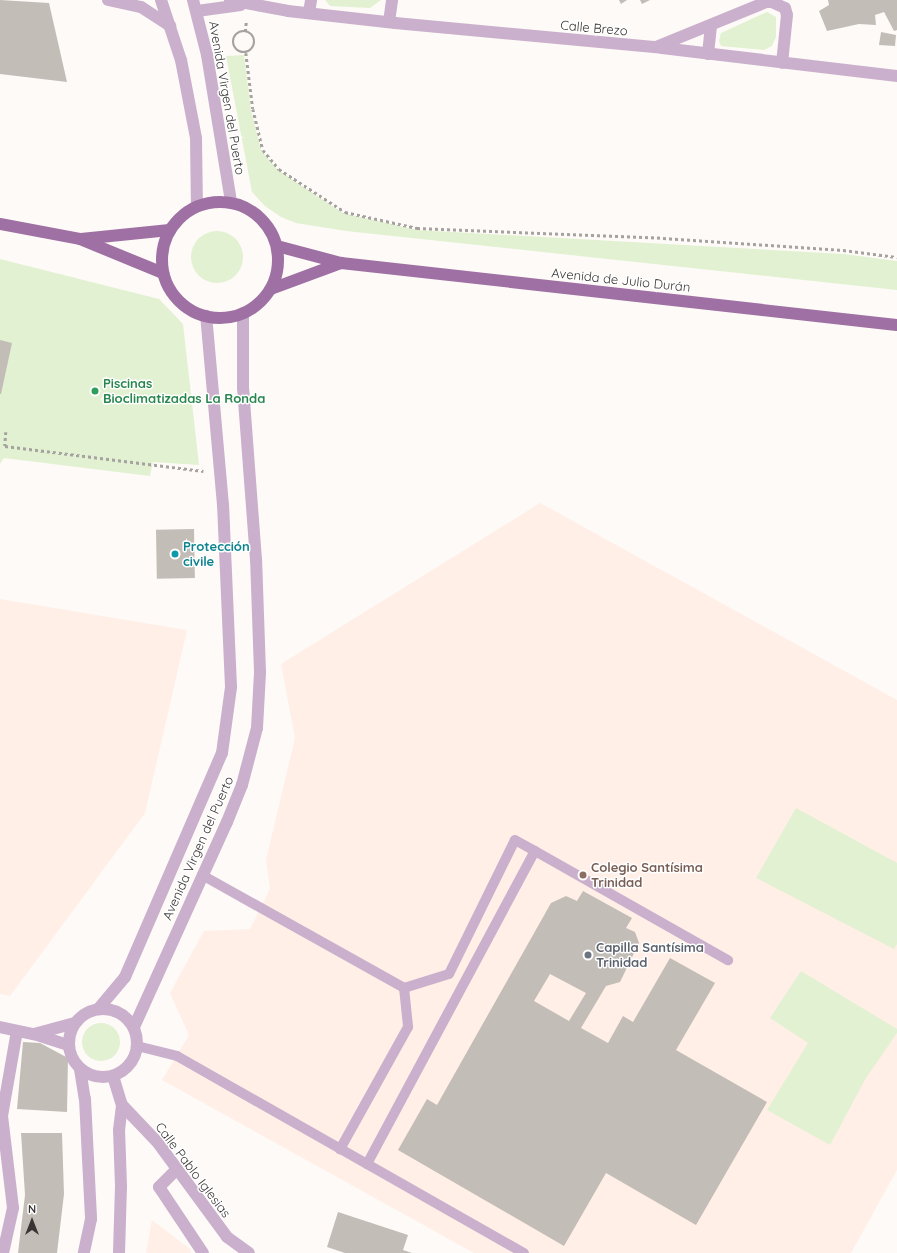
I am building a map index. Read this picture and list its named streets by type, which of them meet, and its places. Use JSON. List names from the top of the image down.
{
  "streets": {
    "main road": ["Avenida de Julio Durán"],
    "street": ["Calle Brezo", "Avenida Virgen del Puerto", "Calle Pablo Iglesias"]
  },
  "crossings": [
    ["Avenida Virgen del Puerto", "Avenida de Julio Durán"],
    ["Avenida Virgen del Puerto", "Calle Pablo Iglesias"]
  ],
  "places": [
    "Piscinas Bioclimatizadas La Ronda",
    "Protección civile",
    "Colegio Santísima Trinidad",
    "Capilla Santísima Trinidad"
  ],
  "north": "top"
}
